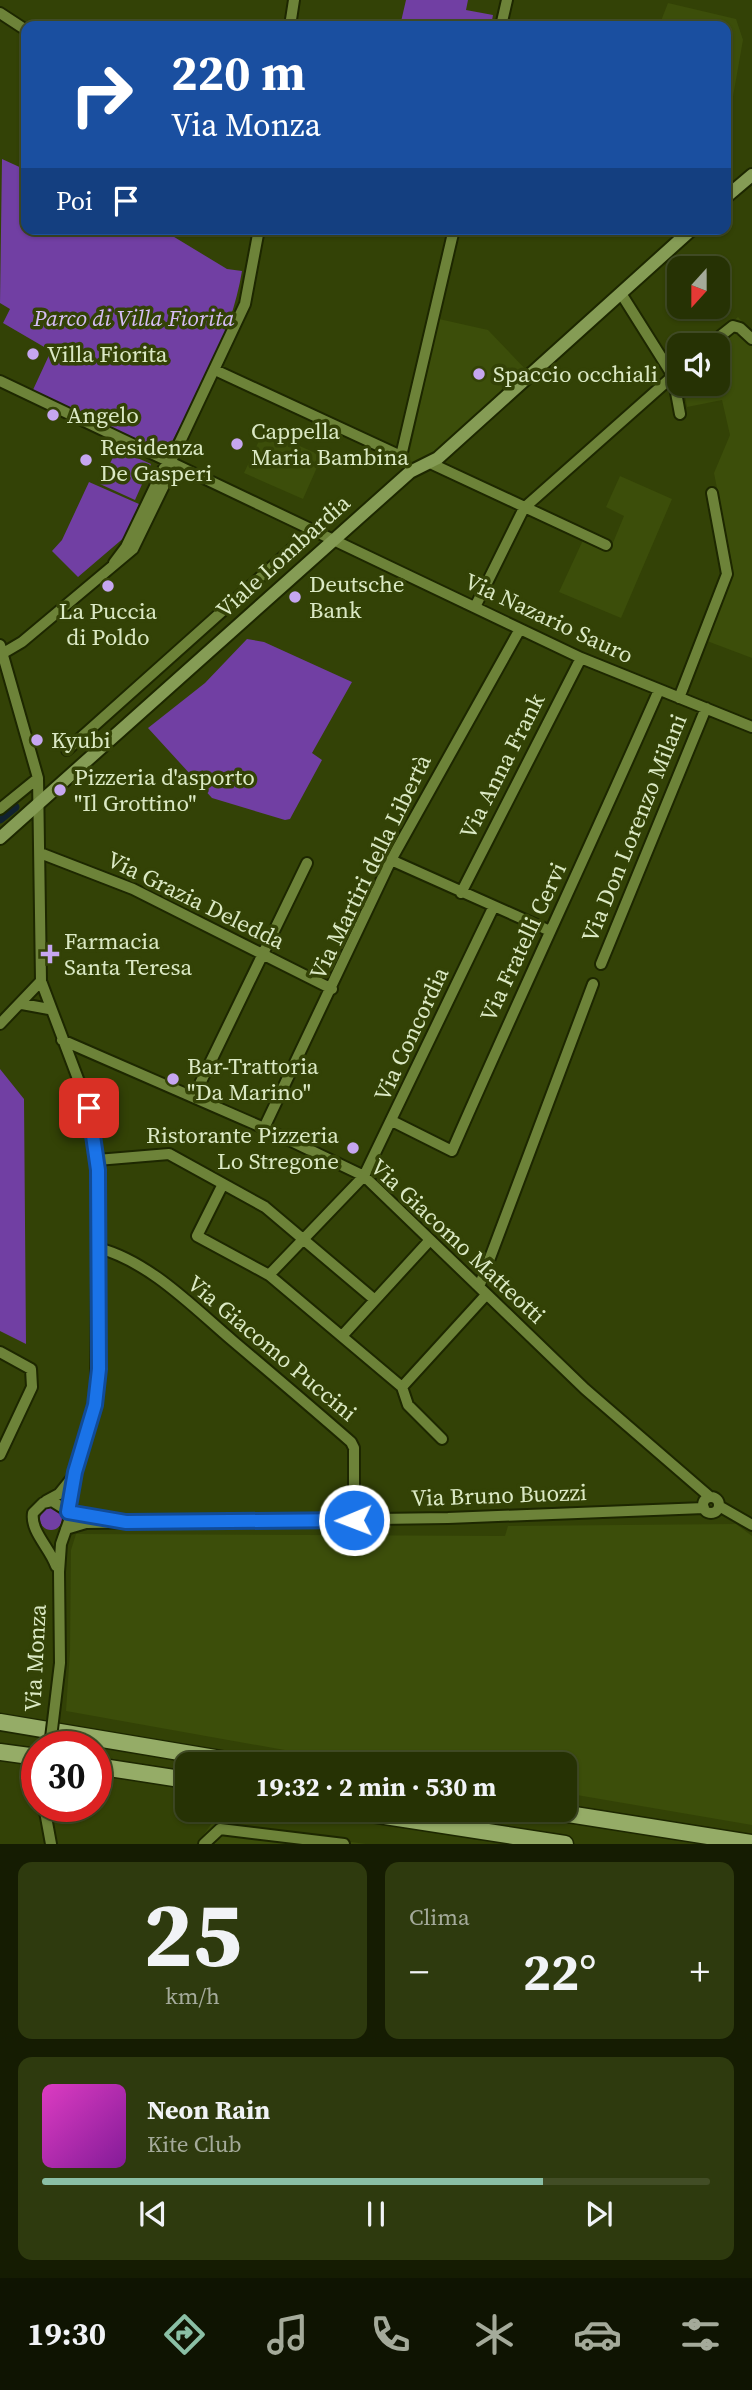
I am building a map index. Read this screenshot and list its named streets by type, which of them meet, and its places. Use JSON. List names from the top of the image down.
{
  "streets": {
    "main road": ["Viale Lombardia"],
    "street": [
      "Via Nazario Sauro",
      "Via Anna Frank",
      "Via Don Lorenzo Milani",
      "Via Martiri della Libertà",
      "Via Grazia Deledda",
      "Via Fratelli Cervi",
      "Via Concordia",
      "Via Giacomo Matteotti",
      "Via Giacomo Puccini",
      "Via Bruno Buozzi",
      "Via Monza"
    ]
  },
  "crossings": [
    ["Viale Lombardia", "Via Nazario Sauro"],
    ["Via Nazario Sauro", "Via Anna Frank"],
    ["Via Nazario Sauro", "Via Don Lorenzo Milani"],
    ["Via Nazario Sauro", "Via Martiri della Libertà"],
    ["Via Nazario Sauro", "Via Fratelli Cervi"],
    ["Via Martiri della Libertà", "Via Grazia Deledda"],
    ["Via Martiri della Libertà", "Via Giacomo Matteotti"],
    ["Via Fratelli Cervi", "Via Concordia"],
    ["Via Concordia", "Via Giacomo Matteotti"],
    ["Via Giacomo Matteotti", "Via Bruno Buozzi"],
    ["Via Giacomo Puccini", "Via Bruno Buozzi"],
    ["Via Bruno Buozzi", "Via Monza"]
  ],
  "parks": ["Parco di Villa Fiorita"],
  "places": {
    "other": [
      "Villa Fiorita",
      "Spaccio occhiali",
      "Angelo",
      "Cappella Maria Bambina",
      "Residenza De Gasperi",
      "La Puccia di Poldo",
      "Deutsche Bank",
      "Kyubi",
      "Pizzeria d'asporto \"Il Grottino\"",
      "Bar-Trattoria \"Da Marino\"",
      "Ristorante Pizzeria Lo Stregone"
    ],
    "health": ["Farmacia Santa Teresa"]
  },
  "north": "bottom",
  "page": {
    "turn": ["220 m", "Via Monza"],
    "then": "Poi",
    "limit": "30",
    "trip": "19:32 · 2 min · 530 m",
    "tile": [
      ["25", "km/h"],
      "Clima"
    ],
    "heat": ["−", "22°", "+"],
    "song": ["Neon Rain", "Kite Club"],
    "tabs": "19:30"
  }
}
